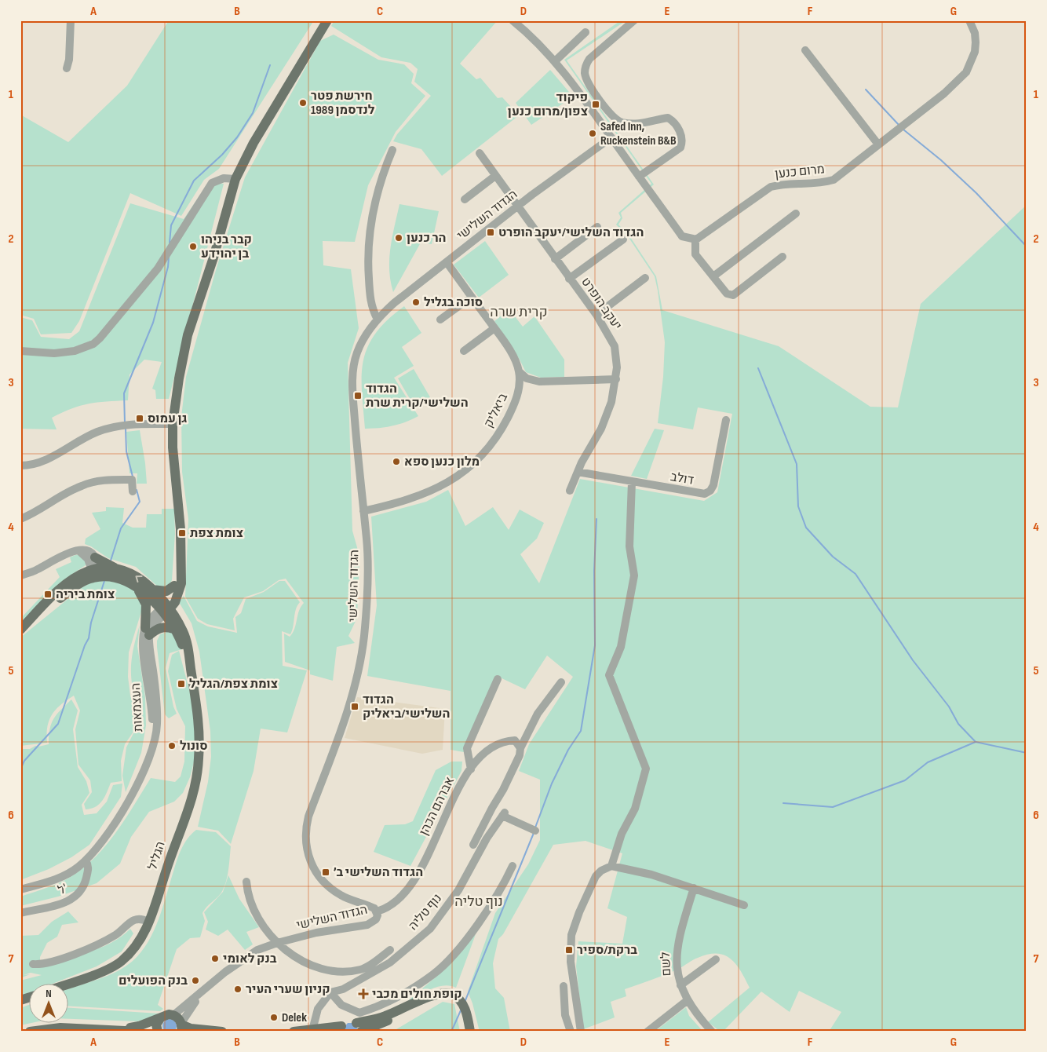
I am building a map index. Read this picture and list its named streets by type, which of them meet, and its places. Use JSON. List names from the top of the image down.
{
  "streets": {
    "main road": ["הגליל"],
    "street": [
      "מרום כנען",
      "הגדוד השלישי",
      "יעקב הופרט",
      "ביאליק",
      "דולב",
      "העצמאות",
      "אברהם הכהן",
      "ל'",
      "נוף טליה",
      "לשם"
    ]
  },
  "crossings": [
    ["הגדוד השלישי", "יעקב הופרט"],
    ["הגדוד השלישי", "ביאליק"],
    ["הגדוד השלישי", "אברהם הכהן"],
    ["יעקב הופרט", "דולב"],
    ["העצמאות", "ל'"]
  ],
  "districts": ["קרית שרה", "נוף טליה"],
  "places": {
    "other": [
      "חירשת פטר לנדסמן 1989",
      "Safed Inn, Ruckenstein B&B",
      "הר כנען",
      "קבר בניהו בן יהוידע",
      "סוכה בגליל",
      "מלון כנען ספא",
      "סונול",
      "בנק לאומי",
      "בנק הפועלים",
      "קניון שערי העיר",
      "Delek"
    ],
    "transit": [
      "פיקוד צפון/מרום כנען",
      "הגדוד השלישי/יעקב הופרט",
      "הגדוד השלישי/קרית שרת",
      "גן עמוס",
      "צומת צפת",
      "צומת ביריה",
      "צומת צפת/הגליל",
      "הגדוד השלישי/ביאליק",
      "הגדוד השלישי ב׳",
      "ברקת/ספיר"
    ],
    "health": ["קופת חולים מכבי"]
  },
  "north": "top",
  "grid": {
    "columns": [
      "A",
      "B",
      "C",
      "D",
      "E",
      "F",
      "G"
    ],
    "rows": [
      "1",
      "2",
      "3",
      "4",
      "5",
      "6",
      "7"
    ]
  }
}
